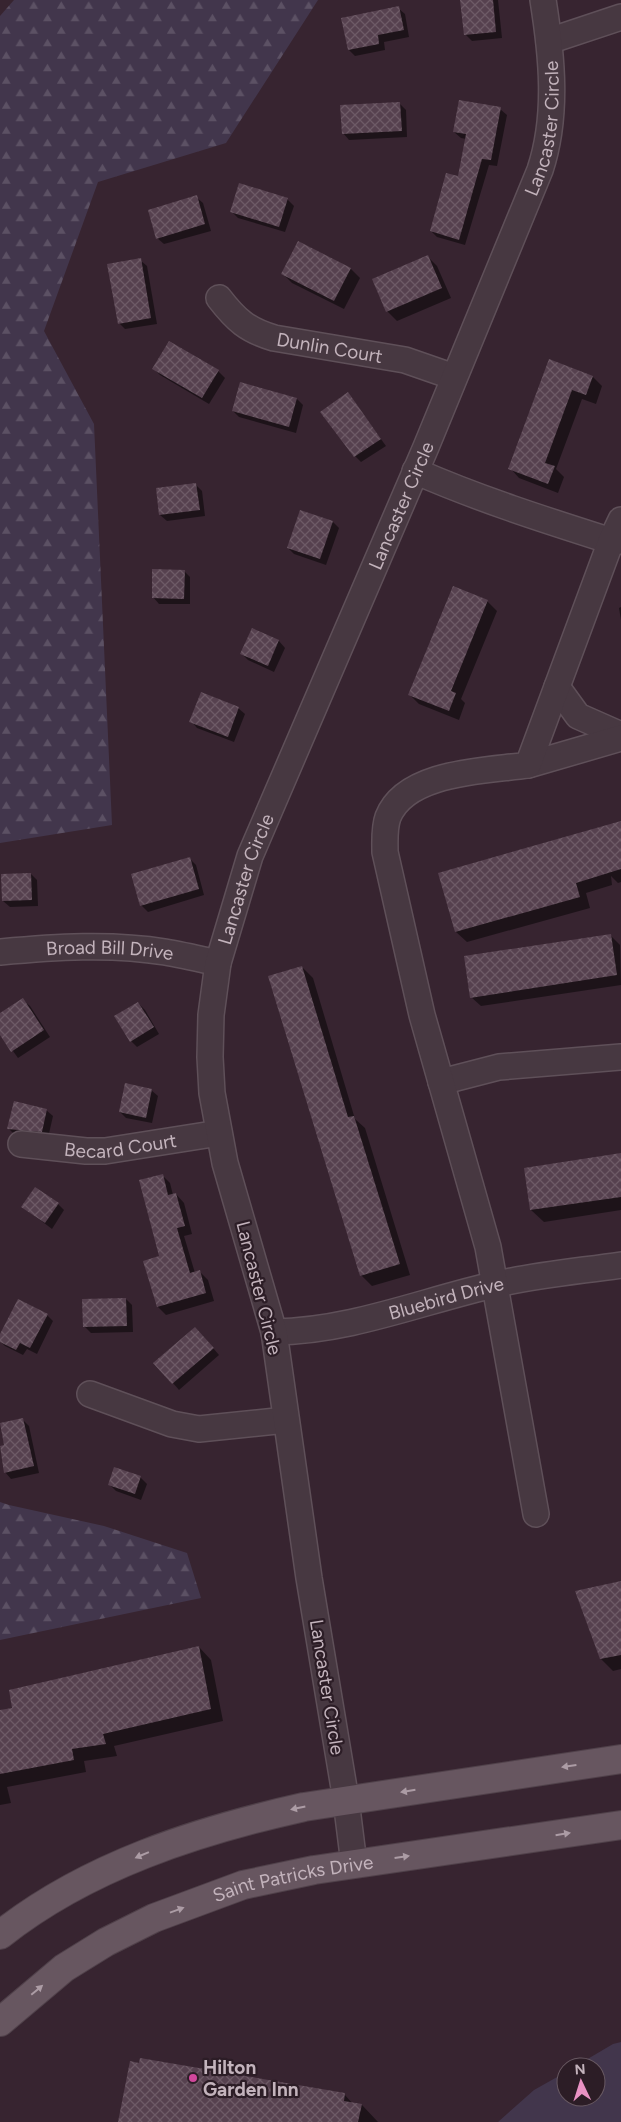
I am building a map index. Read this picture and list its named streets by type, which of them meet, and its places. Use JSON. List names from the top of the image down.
{
  "streets": {
    "main road": ["Saint Patricks Drive"],
    "street": [
      "Lancaster Circle",
      "Dunlin Court",
      "Broad Bill Drive",
      "Becard Court",
      "Bluebird Drive"
    ]
  },
  "crossings": [
    ["Lancaster Circle", "Dunlin Court"],
    ["Lancaster Circle", "Broad Bill Drive"],
    ["Lancaster Circle", "Becard Court"],
    ["Lancaster Circle", "Bluebird Drive"],
    ["Lancaster Circle", "Saint Patricks Drive"]
  ],
  "places": ["Hilton Garden Inn"],
  "north": "top"
}
